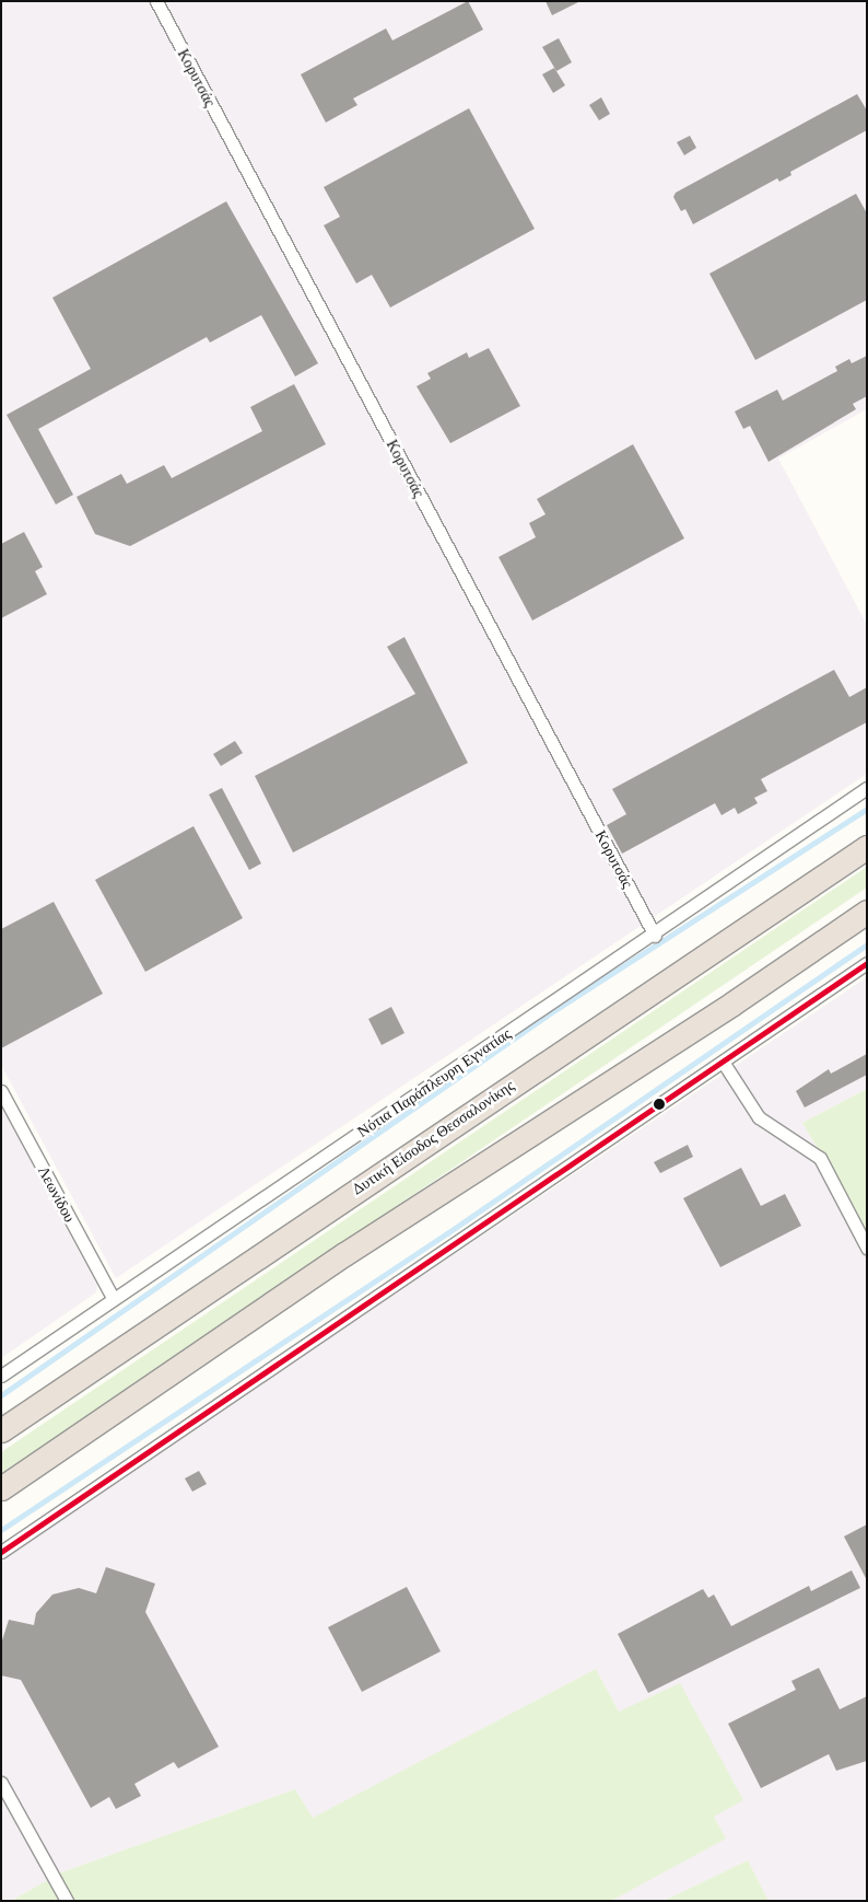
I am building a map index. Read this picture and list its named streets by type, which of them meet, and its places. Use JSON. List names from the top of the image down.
{
  "streets": {
    "highway": ["Δυτική Είσοδος Θεσσαλονίκης"],
    "street": ["Κορυτσάς", "Νότια Παράπλευρη Εγνατίας", "Λεωνίδου"]
  },
  "crossings": [
    ["Κορυτσάς", "Νότια Παράπλευρη Εγνατίας"],
    ["Νότια Παράπλευρη Εγνατίας", "Λεωνίδου"]
  ]
}
